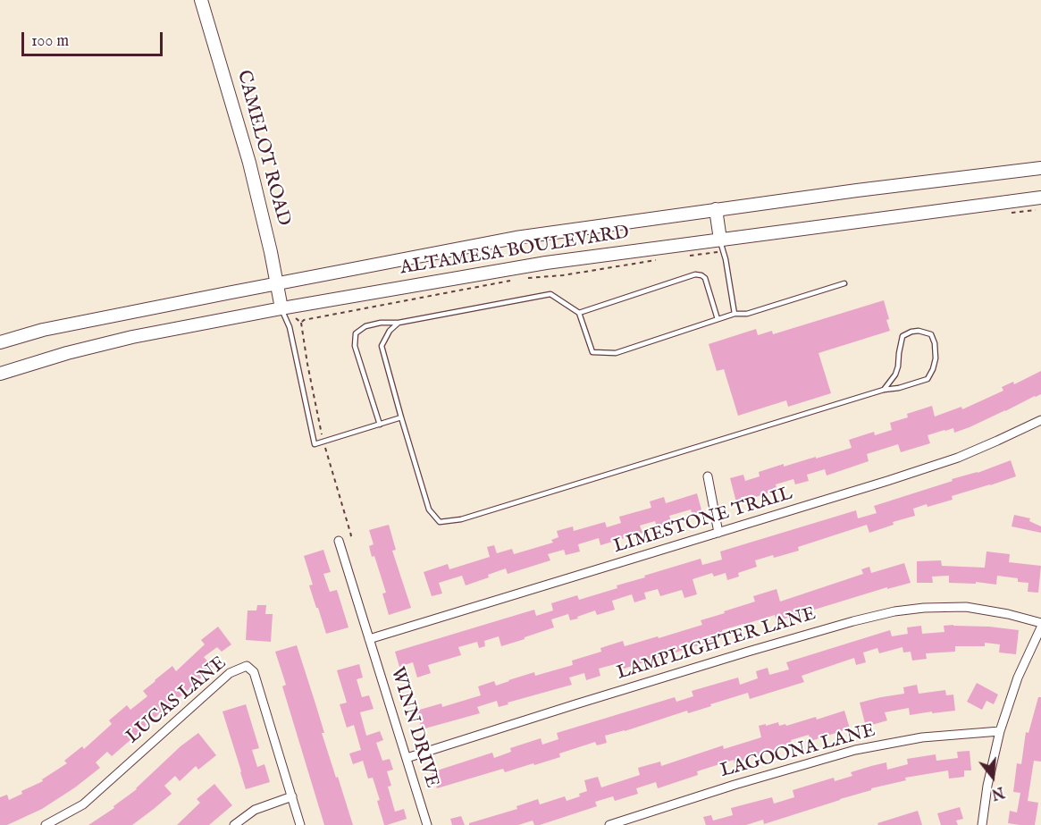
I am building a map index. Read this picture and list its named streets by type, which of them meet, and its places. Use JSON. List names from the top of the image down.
{
  "streets": {
    "main road": ["CAMELOT ROAD", "ALTAMESA BOULEVARD"],
    "street": [
      "LIMESTONE TRAIL",
      "LAMPLIGHTER LANE",
      "LUCAS LANE",
      "WINN DRIVE",
      "LAGOONA LANE"
    ]
  },
  "crossings": [
    ["CAMELOT ROAD", "ALTAMESA BOULEVARD"],
    ["LIMESTONE TRAIL", "WINN DRIVE"],
    ["LAMPLIGHTER LANE", "WINN DRIVE"]
  ],
  "scale_bar": "100 m",
  "north": "bottom"
}
